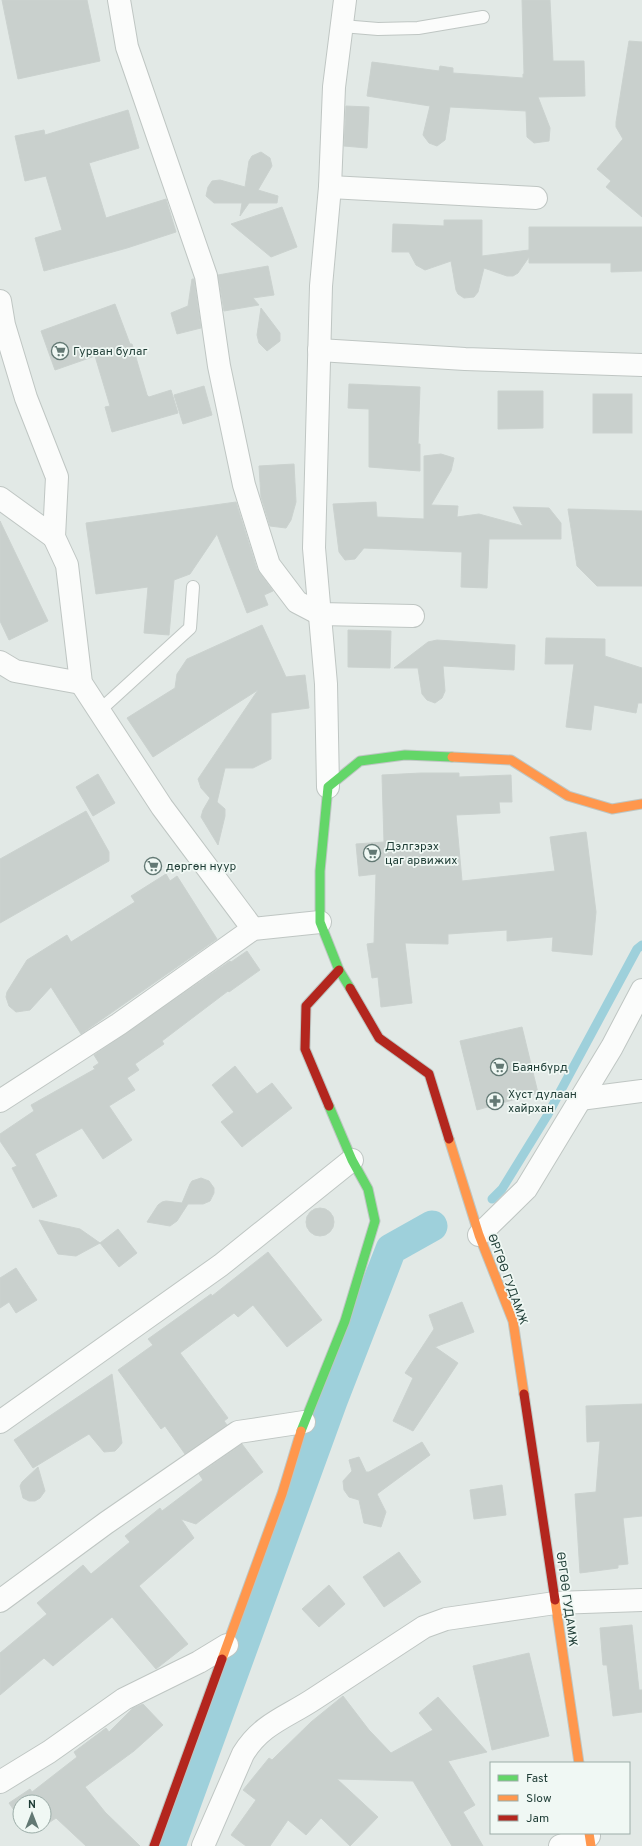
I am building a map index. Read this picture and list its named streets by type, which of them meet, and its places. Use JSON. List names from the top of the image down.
{
  "streets": {
    "street": ["ӨРГӨӨ ГУДАМЖ"]
  },
  "places": {
    "supermarket": [
      "Гурван булаг",
      "Дэлгэрэх цаг арвижих",
      "дөргөн нуур",
      "Баянбүрд"
    ],
    "pharmacy": ["Хуст дулаан хайрхан"]
  },
  "legend": ["Fast", "Slow", "Jam"],
  "north": "top"
}
